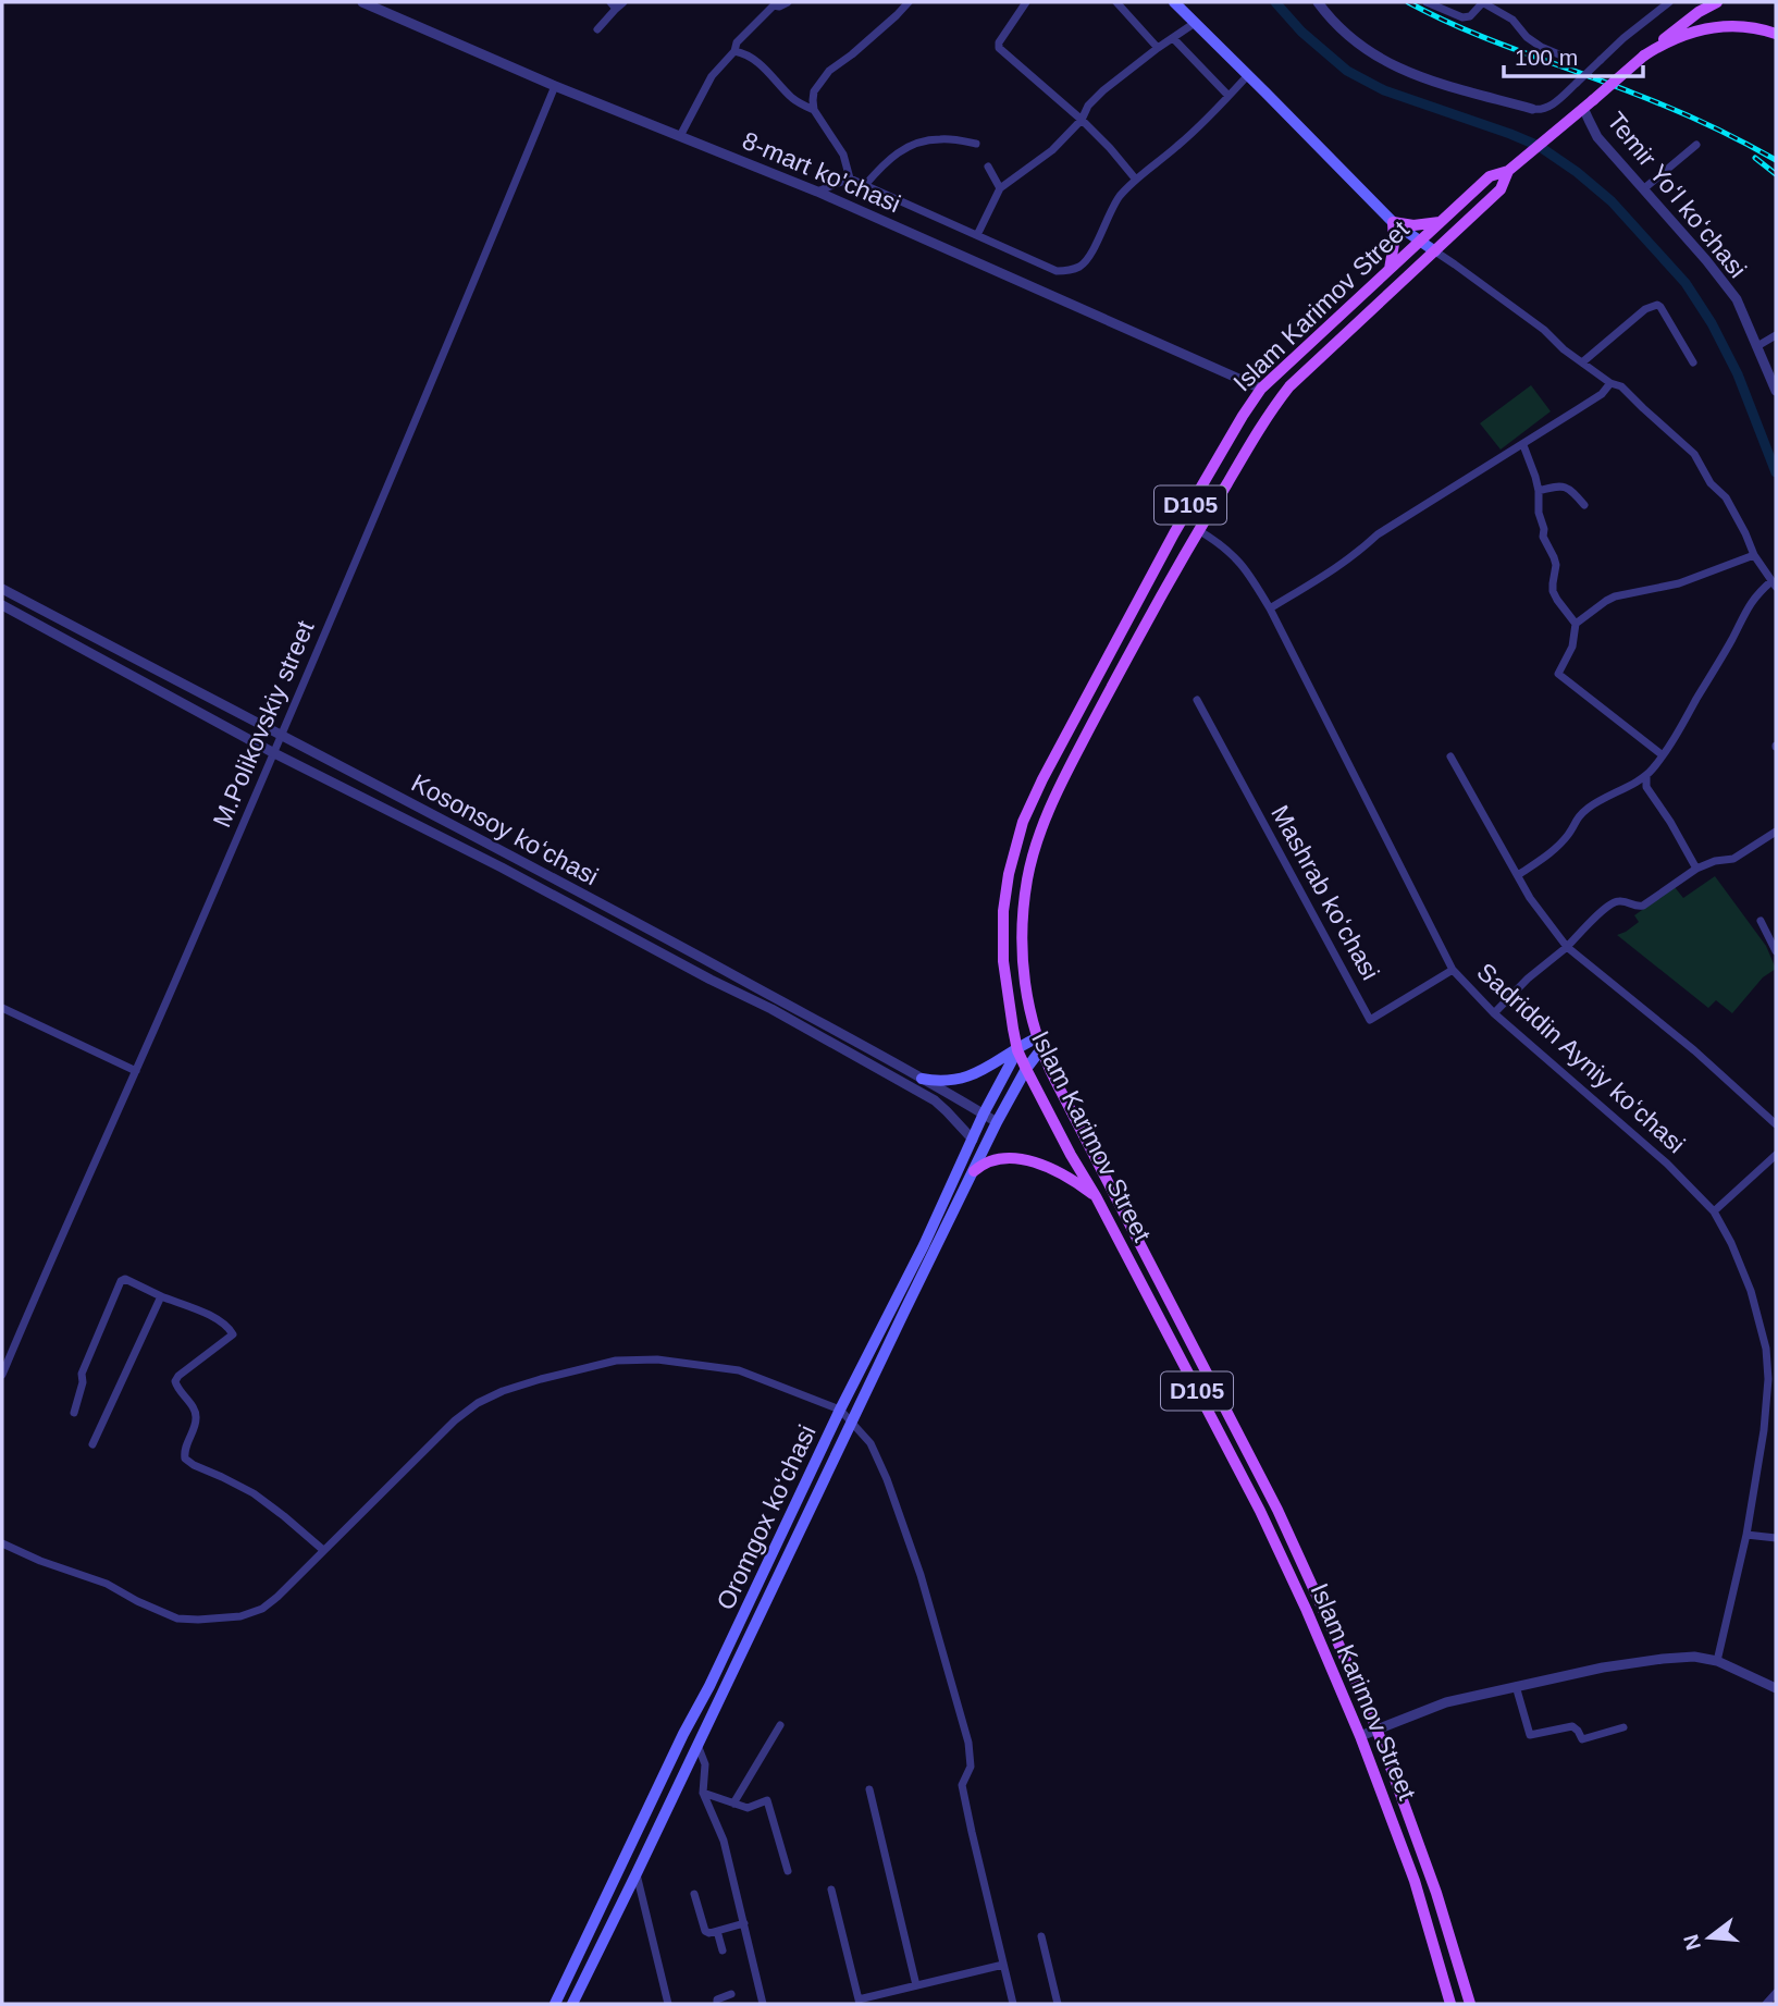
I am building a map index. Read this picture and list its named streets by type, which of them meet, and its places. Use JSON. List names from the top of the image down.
{
  "streets": {
    "main road": ["Islam Karimov Street", "D105", "Oromgox ko‘chasi"],
    "street": [
      "8-mart ko'chasi",
      "Temir Yoʻl koʻchasi",
      "M.Polikovskiy street",
      "Kosonsoy koʻchasi",
      "Mashrab koʻchasi",
      "Sadriddin Ayniy koʻchasi"
    ]
  },
  "crossings": [
    ["8-mart ko'chasi", "Islam Karimov Street"],
    ["8-mart ko'chasi", "M.Polikovskiy street"],
    ["Temir Yoʻl koʻchasi", "Islam Karimov Street"],
    ["Islam Karimov Street", "D105"],
    ["Islam Karimov Street", "Sadriddin Ayniy koʻchasi"],
    ["Islam Karimov Street", "Oromgox ko‘chasi"],
    ["M.Polikovskiy street", "Kosonsoy koʻchasi"],
    ["Kosonsoy koʻchasi", "Oromgox ko‘chasi"],
    ["Mashrab koʻchasi", "Sadriddin Ayniy koʻchasi"]
  ],
  "scale_bar": "100 m",
  "north": "left"
}
